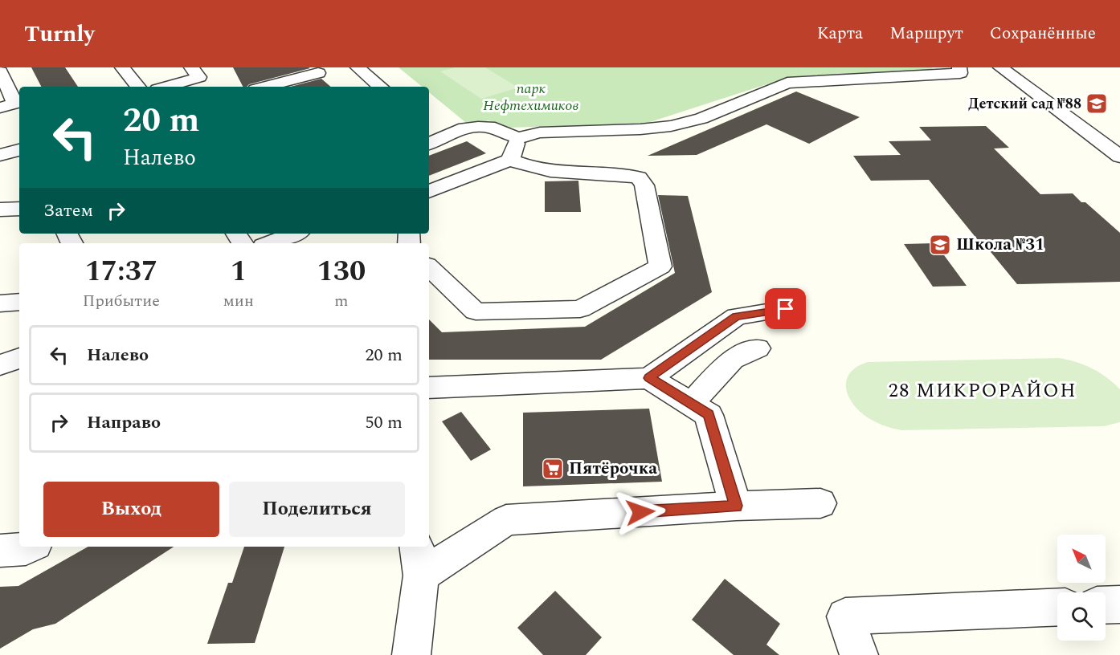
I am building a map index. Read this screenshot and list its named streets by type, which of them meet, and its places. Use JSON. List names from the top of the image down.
{
  "districts": ["28 МИКРОРАЙОН"],
  "parks": ["парк Нефтехимиков"],
  "places": {
    "school or university": ["Детский сад №88", "Школа №31"],
    "supermarket": ["Пятёрочка"]
  },
  "north": "top left",
  "page": {
    "header": "Turnly",
    "nav": ["Карта", "Маршрут", "Сохранённые"],
    "turn": ["20 m", "Налево"],
    "then": "Затем",
    "eta": [
      "17:37",
      "Прибытие",
      "1",
      "мин",
      "130",
      "m"
    ],
    "list": [
      {
        "name": "Налево",
        "value": "20 m"
      },
      {
        "name": "Направо",
        "value": "50 m"
      }
    ],
    "buttons": ["Выход", "Поделиться"]
  }
}
